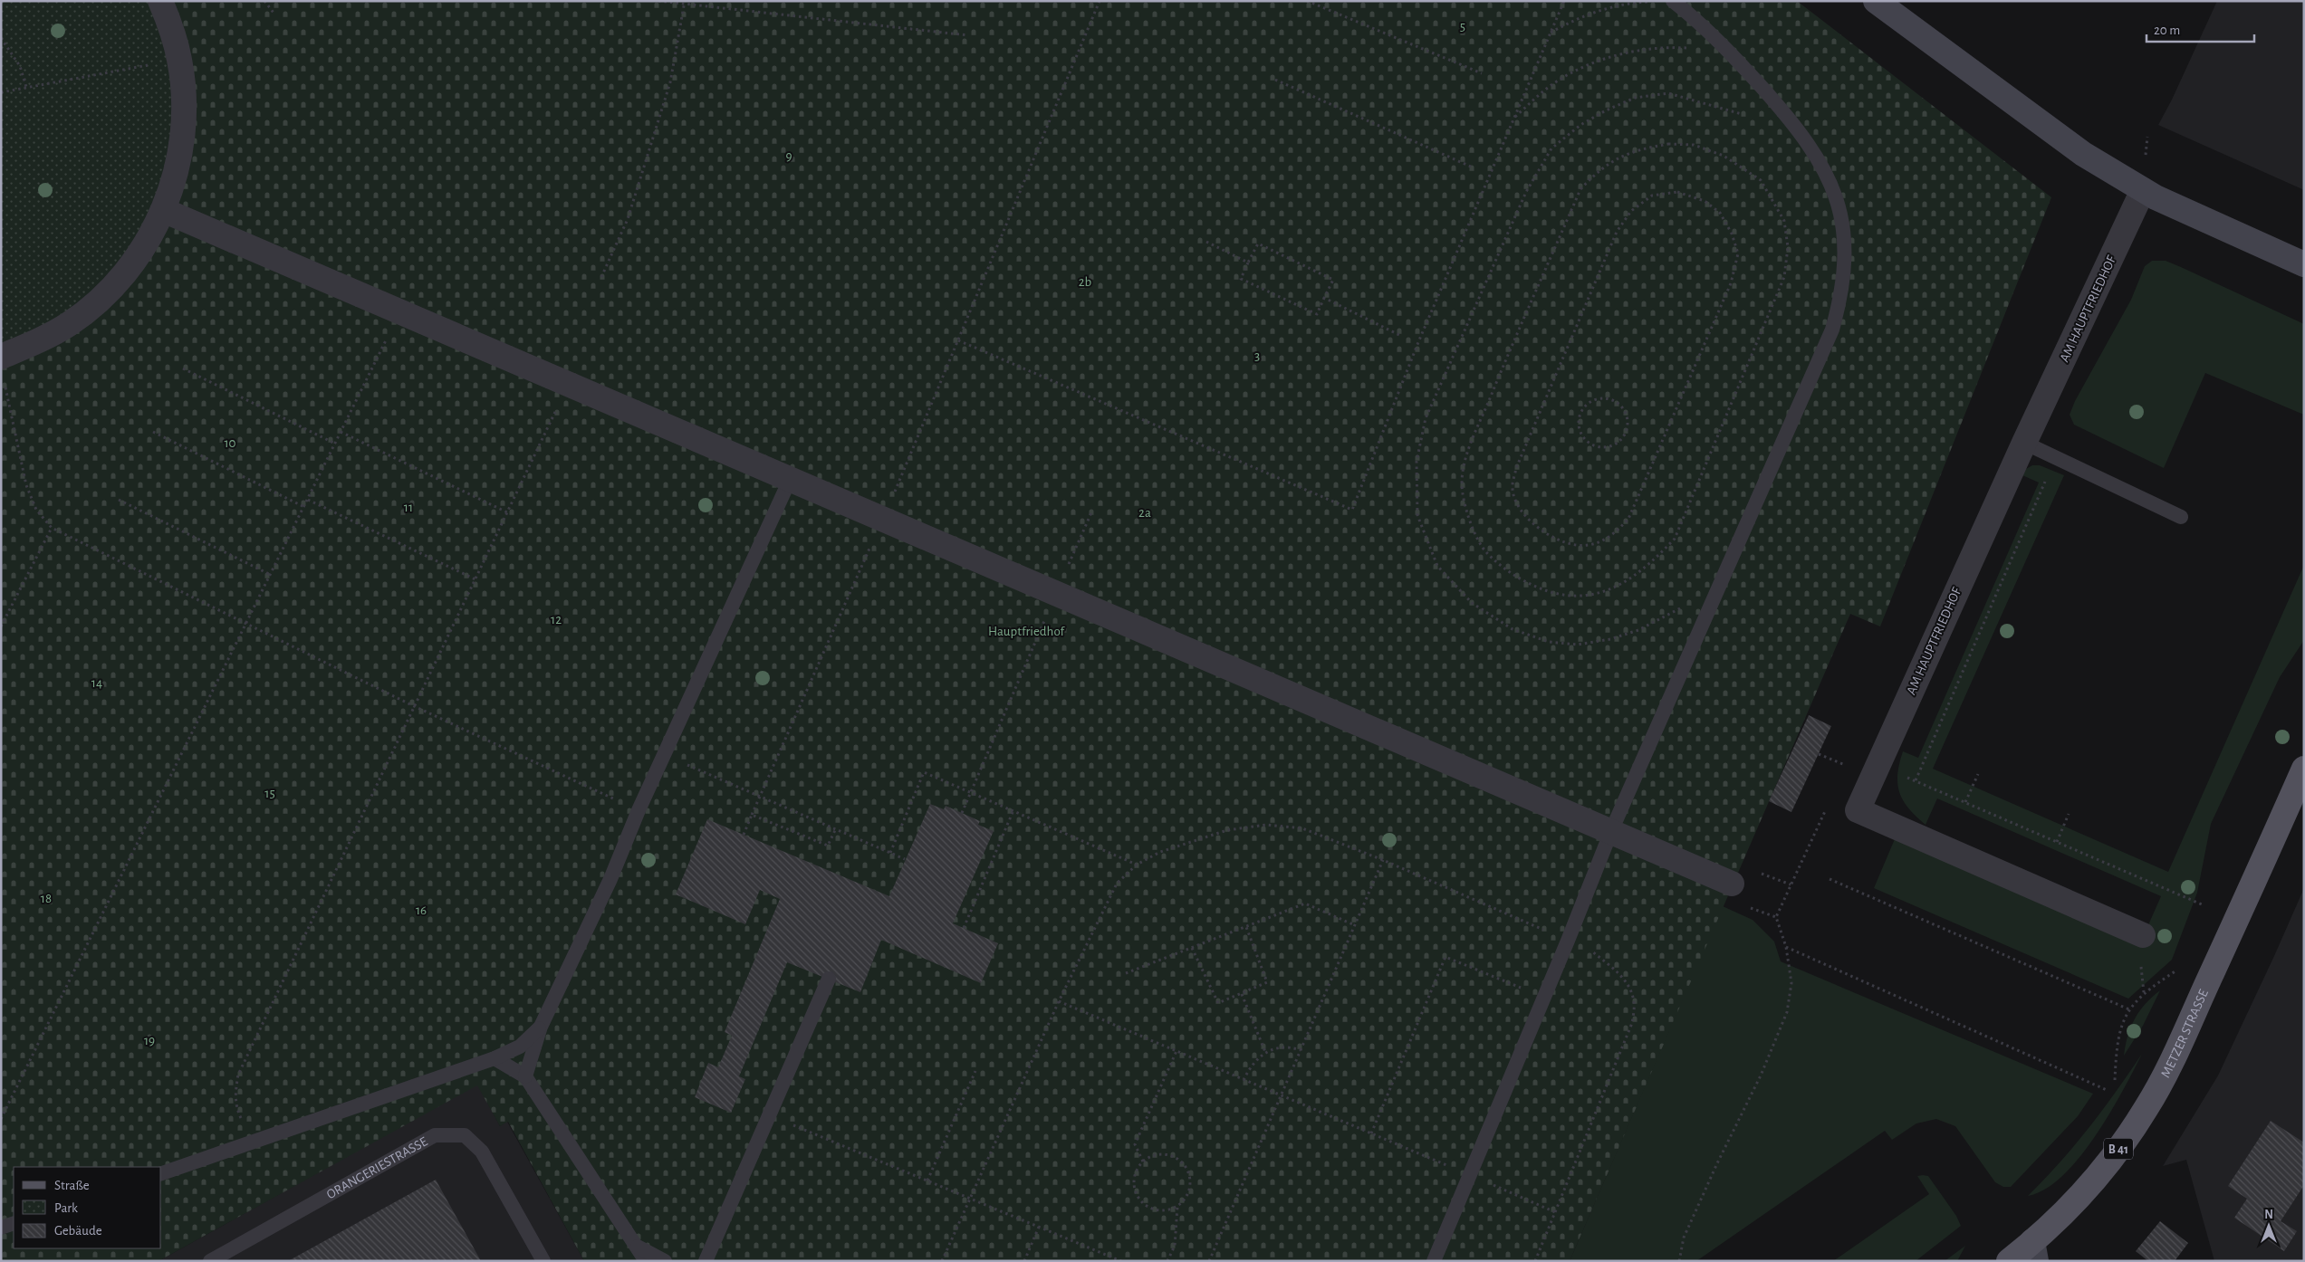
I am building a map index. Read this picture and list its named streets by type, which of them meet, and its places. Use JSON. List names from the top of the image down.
{
  "streets": {
    "main road": ["METZER STRASSE", "B 41"],
    "street": ["AM HAUPTFRIEDHOF"],
    "lane": ["ORANGERIESTRASSE"]
  },
  "parks": [
    "5",
    "9",
    "2b",
    "3",
    "10",
    "11",
    "2a",
    "12",
    "Hauptfriedhof",
    "14",
    "15",
    "18",
    "16",
    "19"
  ],
  "legend": ["Straße", "Park", "Gebäude"],
  "scale_bar": "20 m",
  "north": "top"
}
